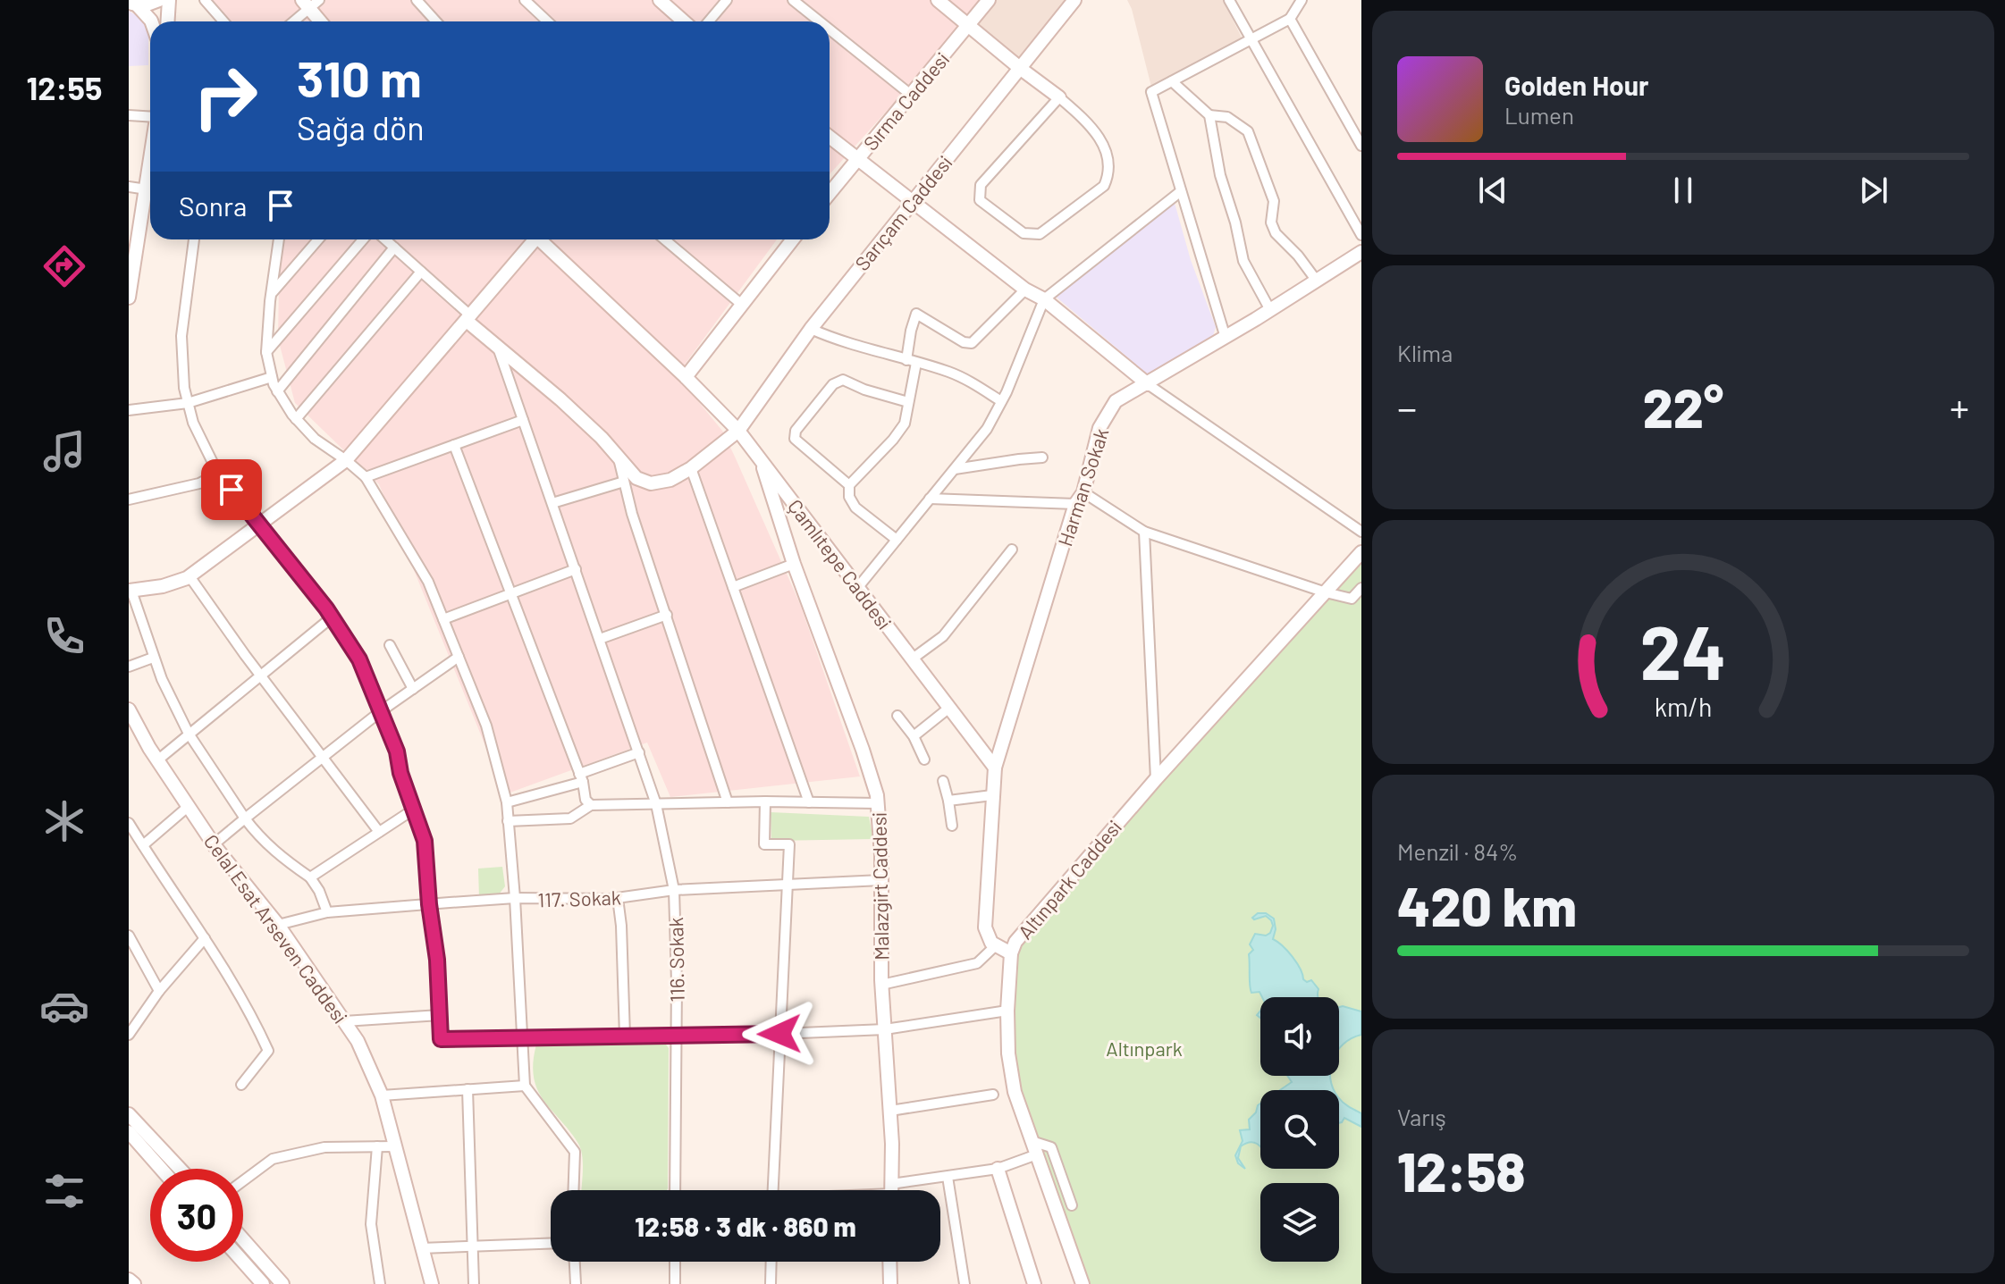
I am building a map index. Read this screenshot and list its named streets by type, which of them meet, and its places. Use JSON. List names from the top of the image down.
{
  "streets": {
    "street": [
      "Sırma Caddesi",
      "Sarıçam Caddesi",
      "Harman Sokak",
      "Çamlıtepe Caddesi",
      "Altınpark Caddesi",
      "Malazgirt Caddesi",
      "117. Sokak",
      "Celal Esat Arseven Caddesi",
      "116. Sokak"
    ]
  },
  "crossings": [
    ["Sarıçam Caddesi", "Çamlıtepe Caddesi"],
    ["Harman Sokak", "Çamlıtepe Caddesi"],
    ["Çamlıtepe Caddesi", "Malazgirt Caddesi"],
    ["Malazgirt Caddesi", "117. Sokak"],
    ["117. Sokak", "Celal Esat Arseven Caddesi"],
    ["117. Sokak", "116. Sokak"]
  ],
  "parks": ["Altınpark"],
  "page": {
    "tabs": "12:55",
    "turn": ["310 m", "Sağa dön"],
    "song": ["Golden Hour", "Lumen"],
    "then": "Sonra",
    "tile": [
      "Klima",
      ["Menzil · 84%", "420 km"],
      ["Varış", "12:58"]
    ],
    "heat": ["−", "22°", "+"],
    "limit": "30",
    "trip": "12:58 · 3 dk · 860 m",
    "gauge": ["24", "km/h"]
  }
}
